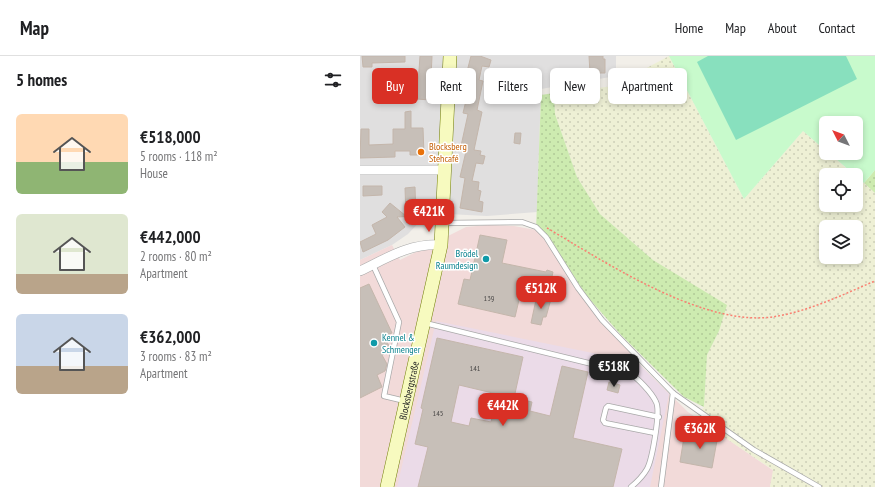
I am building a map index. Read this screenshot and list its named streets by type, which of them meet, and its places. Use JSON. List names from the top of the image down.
{
  "streets": {
    "main road": ["Blocksbergstraße"]
  },
  "places": ["Blocksberg Stehcafé", "Brödel Raumdesign", "Kennel & Schmenger"],
  "house_numbers": ["139", "141", "145"],
  "north": "top left",
  "page": {
    "header": "Map",
    "nav": [
      "Home",
      "Map",
      "About",
      "Contact"
    ],
    "heading": "5 homes",
    "chip": [
      "Buy",
      "Rent",
      "Filters",
      "New",
      "Apartment"
    ],
    "list": [
      {
        "name": "€518,000",
        "note": "5 rooms · 118 m² · House"
      },
      {
        "name": "€442,000",
        "note": "2 rooms · 80 m² · Apartment"
      },
      {
        "name": "€362,000",
        "note": "3 rooms · 83 m² · Apartment"
      }
    ],
    "price": [
      "€421K",
      "€512K",
      "€518K",
      "€442K",
      "€362K"
    ]
  }
}
